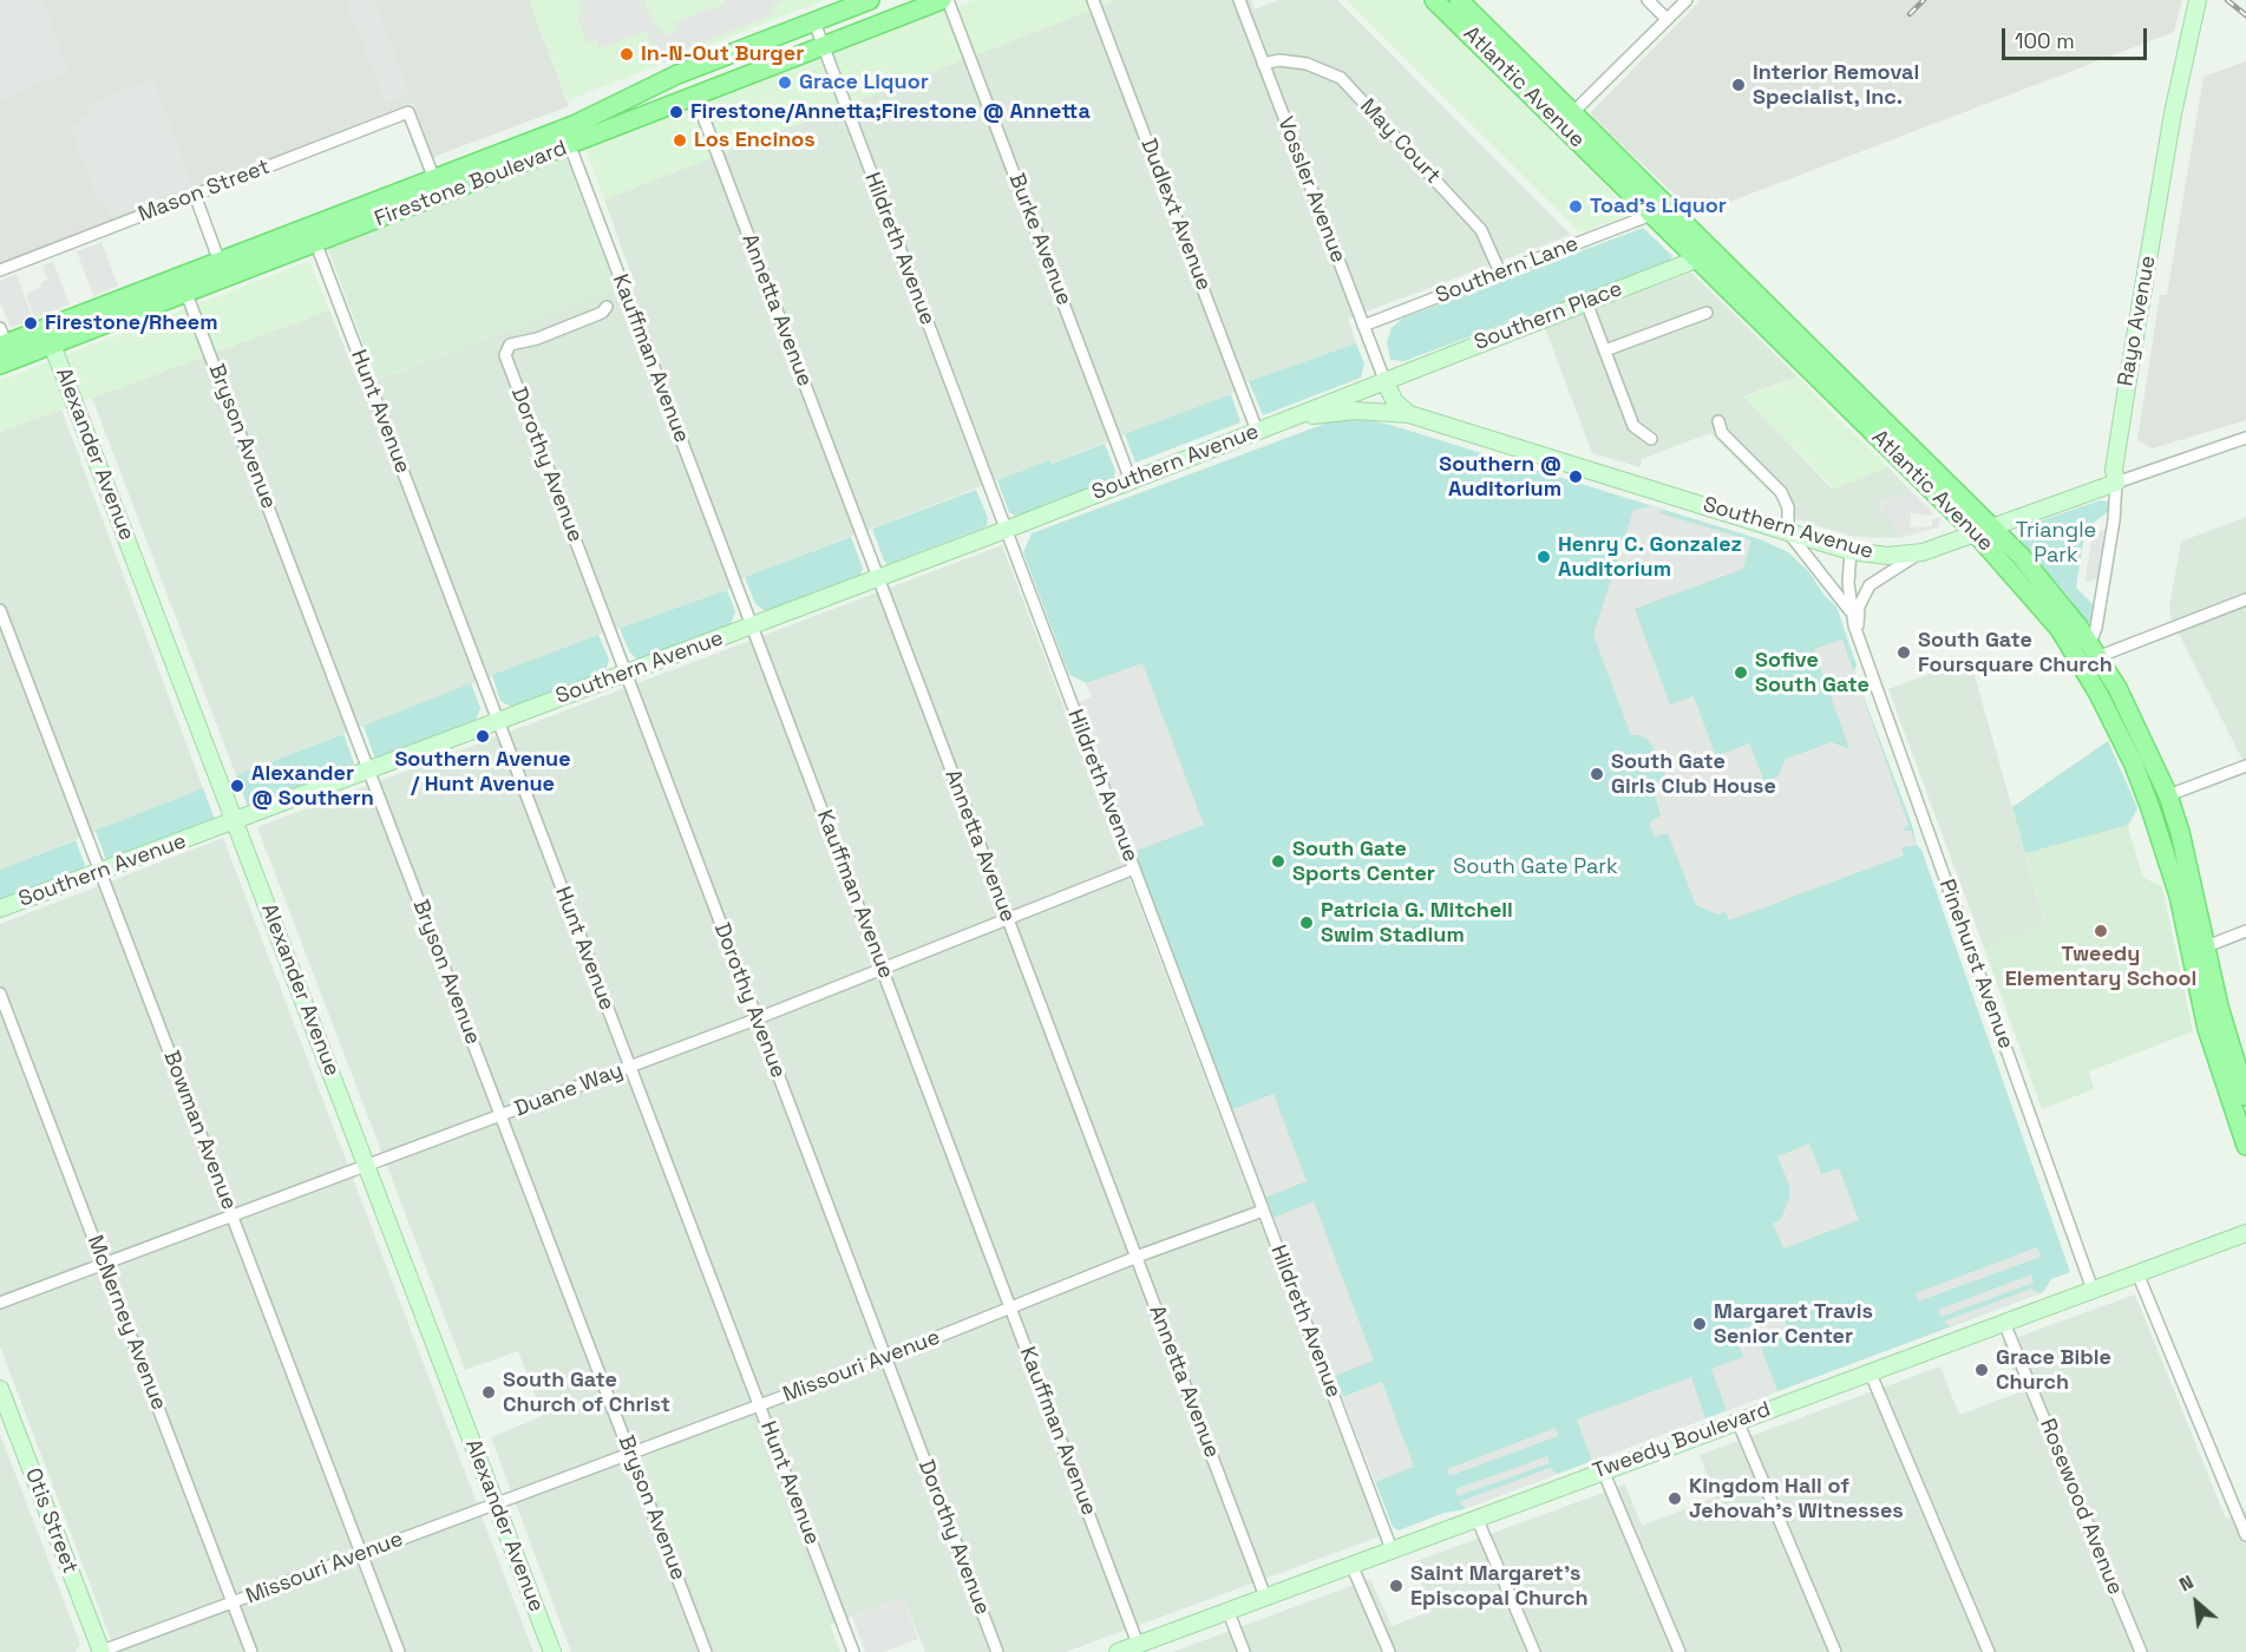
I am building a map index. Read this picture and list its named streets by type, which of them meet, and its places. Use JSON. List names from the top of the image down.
{
  "streets": {
    "main road": ["Atlantic Avenue", "Firestone Boulevard"],
    "street": [
      "May Court",
      "Vossler Avenue",
      "Mason Street",
      "Dudlext Avenue",
      "Burke Avenue",
      "Hildreth Avenue",
      "Southern Lane",
      "Annetta Avenue",
      "Southern Place",
      "Rayo Avenue",
      "Kauffman Avenue",
      "Hunt Avenue",
      "Bryson Avenue",
      "Alexander Avenue",
      "Southern Avenue",
      "Dorothy Avenue",
      "Pinehurst Avenue",
      "Duane Way",
      "Bowman Avenue",
      "McNerney Avenue",
      "Missouri Avenue",
      "Tweedy Boulevard",
      "Rosewood Avenue",
      "Otis Street"
    ]
  },
  "crossings": [
    ["Atlantic Avenue", "Southern Lane"],
    ["Atlantic Avenue", "Southern Place"],
    ["Atlantic Avenue", "Rayo Avenue"],
    ["Atlantic Avenue", "Southern Avenue"],
    ["May Court", "Vossler Avenue"],
    ["May Court", "Southern Lane"],
    ["Firestone Boulevard", "Mason Street"],
    ["Firestone Boulevard", "Hildreth Avenue"],
    ["Firestone Boulevard", "Annetta Avenue"],
    ["Firestone Boulevard", "Kauffman Avenue"],
    ["Firestone Boulevard", "Hunt Avenue"],
    ["Firestone Boulevard", "Bryson Avenue"],
    ["Firestone Boulevard", "Alexander Avenue"],
    ["Vossler Avenue", "Southern Lane"],
    ["Vossler Avenue", "Southern Place"],
    ["Vossler Avenue", "Southern Avenue"],
    ["Dudlext Avenue", "Southern Avenue"],
    ["Burke Avenue", "Southern Avenue"],
    ["Hildreth Avenue", "Southern Avenue"],
    ["Hildreth Avenue", "Duane Way"],
    ["Hildreth Avenue", "Missouri Avenue"],
    ["Hildreth Avenue", "Tweedy Boulevard"],
    ["Annetta Avenue", "Southern Avenue"],
    ["Annetta Avenue", "Duane Way"],
    ["Annetta Avenue", "Missouri Avenue"],
    ["Annetta Avenue", "Tweedy Boulevard"],
    ["Southern Place", "Southern Avenue"],
    ["Rayo Avenue", "Southern Avenue"],
    ["Kauffman Avenue", "Southern Avenue"],
    ["Kauffman Avenue", "Dorothy Avenue"],
    ["Kauffman Avenue", "Duane Way"],
    ["Kauffman Avenue", "Missouri Avenue"],
    ["Kauffman Avenue", "Tweedy Boulevard"],
    ["Hunt Avenue", "Southern Avenue"],
    ["Hunt Avenue", "Duane Way"],
    ["Hunt Avenue", "Missouri Avenue"],
    ["Bryson Avenue", "Southern Avenue"],
    ["Bryson Avenue", "Duane Way"],
    ["Bryson Avenue", "Missouri Avenue"],
    ["Alexander Avenue", "Southern Avenue"],
    ["Alexander Avenue", "Duane Way"],
    ["Alexander Avenue", "Missouri Avenue"],
    ["Southern Avenue", "Dorothy Avenue"],
    ["Southern Avenue", "Pinehurst Avenue"],
    ["Southern Avenue", "Bowman Avenue"],
    ["Dorothy Avenue", "Duane Way"],
    ["Dorothy Avenue", "Missouri Avenue"],
    ["Pinehurst Avenue", "Tweedy Boulevard"],
    ["Duane Way", "Bowman Avenue"],
    ["Duane Way", "McNerney Avenue"],
    ["Bowman Avenue", "Missouri Avenue"],
    ["McNerney Avenue", "Missouri Avenue"],
    ["Missouri Avenue", "Otis Street"],
    ["Tweedy Boulevard", "Rosewood Avenue"]
  ],
  "parks": ["Triangle Park", "South Gate Park"],
  "places": [
    "In-N-Out Burger",
    "Grace Liquor",
    "Interior Removal Specialist, Inc.",
    "Firestone/Annetta;Firestone @ Annetta",
    "Los Encinos",
    "Toad's Liquor",
    "Firestone/Rheem",
    "Southern @ Auditorium",
    "Henry C. Gonzalez Auditorium",
    "South Gate Foursquare Church",
    "Sofive South Gate",
    "Southern Avenue / Hunt Avenue",
    "South Gate Girls Club House",
    "Alexander @ Southern",
    "South Gate Sports Center",
    "Patricia G. Mitchell Swim Stadium",
    "Tweedy Elementary School",
    "Margaret Travis Senior Center",
    "Grace Bible Church",
    "South Gate Church of Christ",
    "Kingdom Hall of Jehovah's Witnesses",
    "Saint Margaret's Episcopal Church"
  ],
  "scale_bar": "100 m",
  "north": "top left"
}
